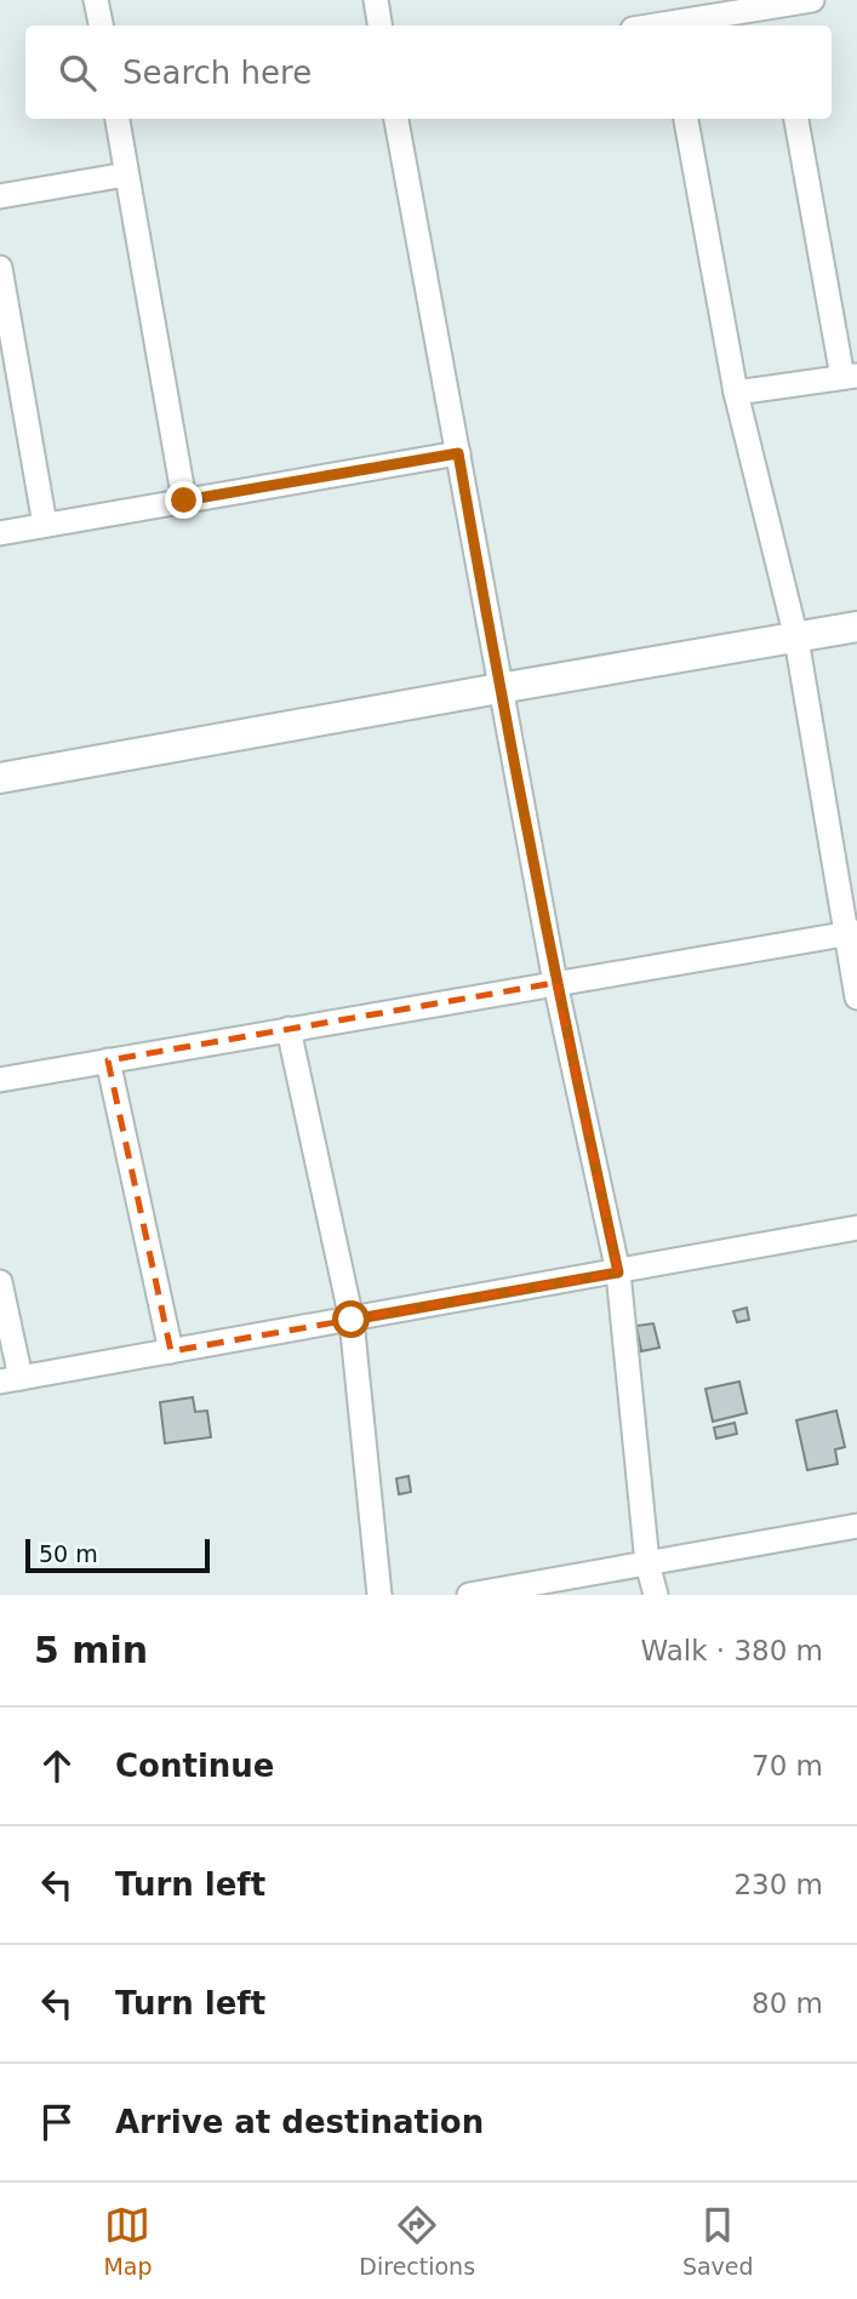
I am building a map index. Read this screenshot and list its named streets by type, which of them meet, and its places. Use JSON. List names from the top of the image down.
{
  "scale_bar": "50 m",
  "page": {
    "search": "Search here",
    "scale": "50 m",
    "heading": ["5 min", "Walk · 380 m"],
    "list": [
      ["Continue", "70 m"],
      ["Turn left", "230 m"],
      ["Turn left", "80 m"],
      "Arrive at destination"
    ],
    "nav": ["Map", "Directions", "Saved"]
  }
}
